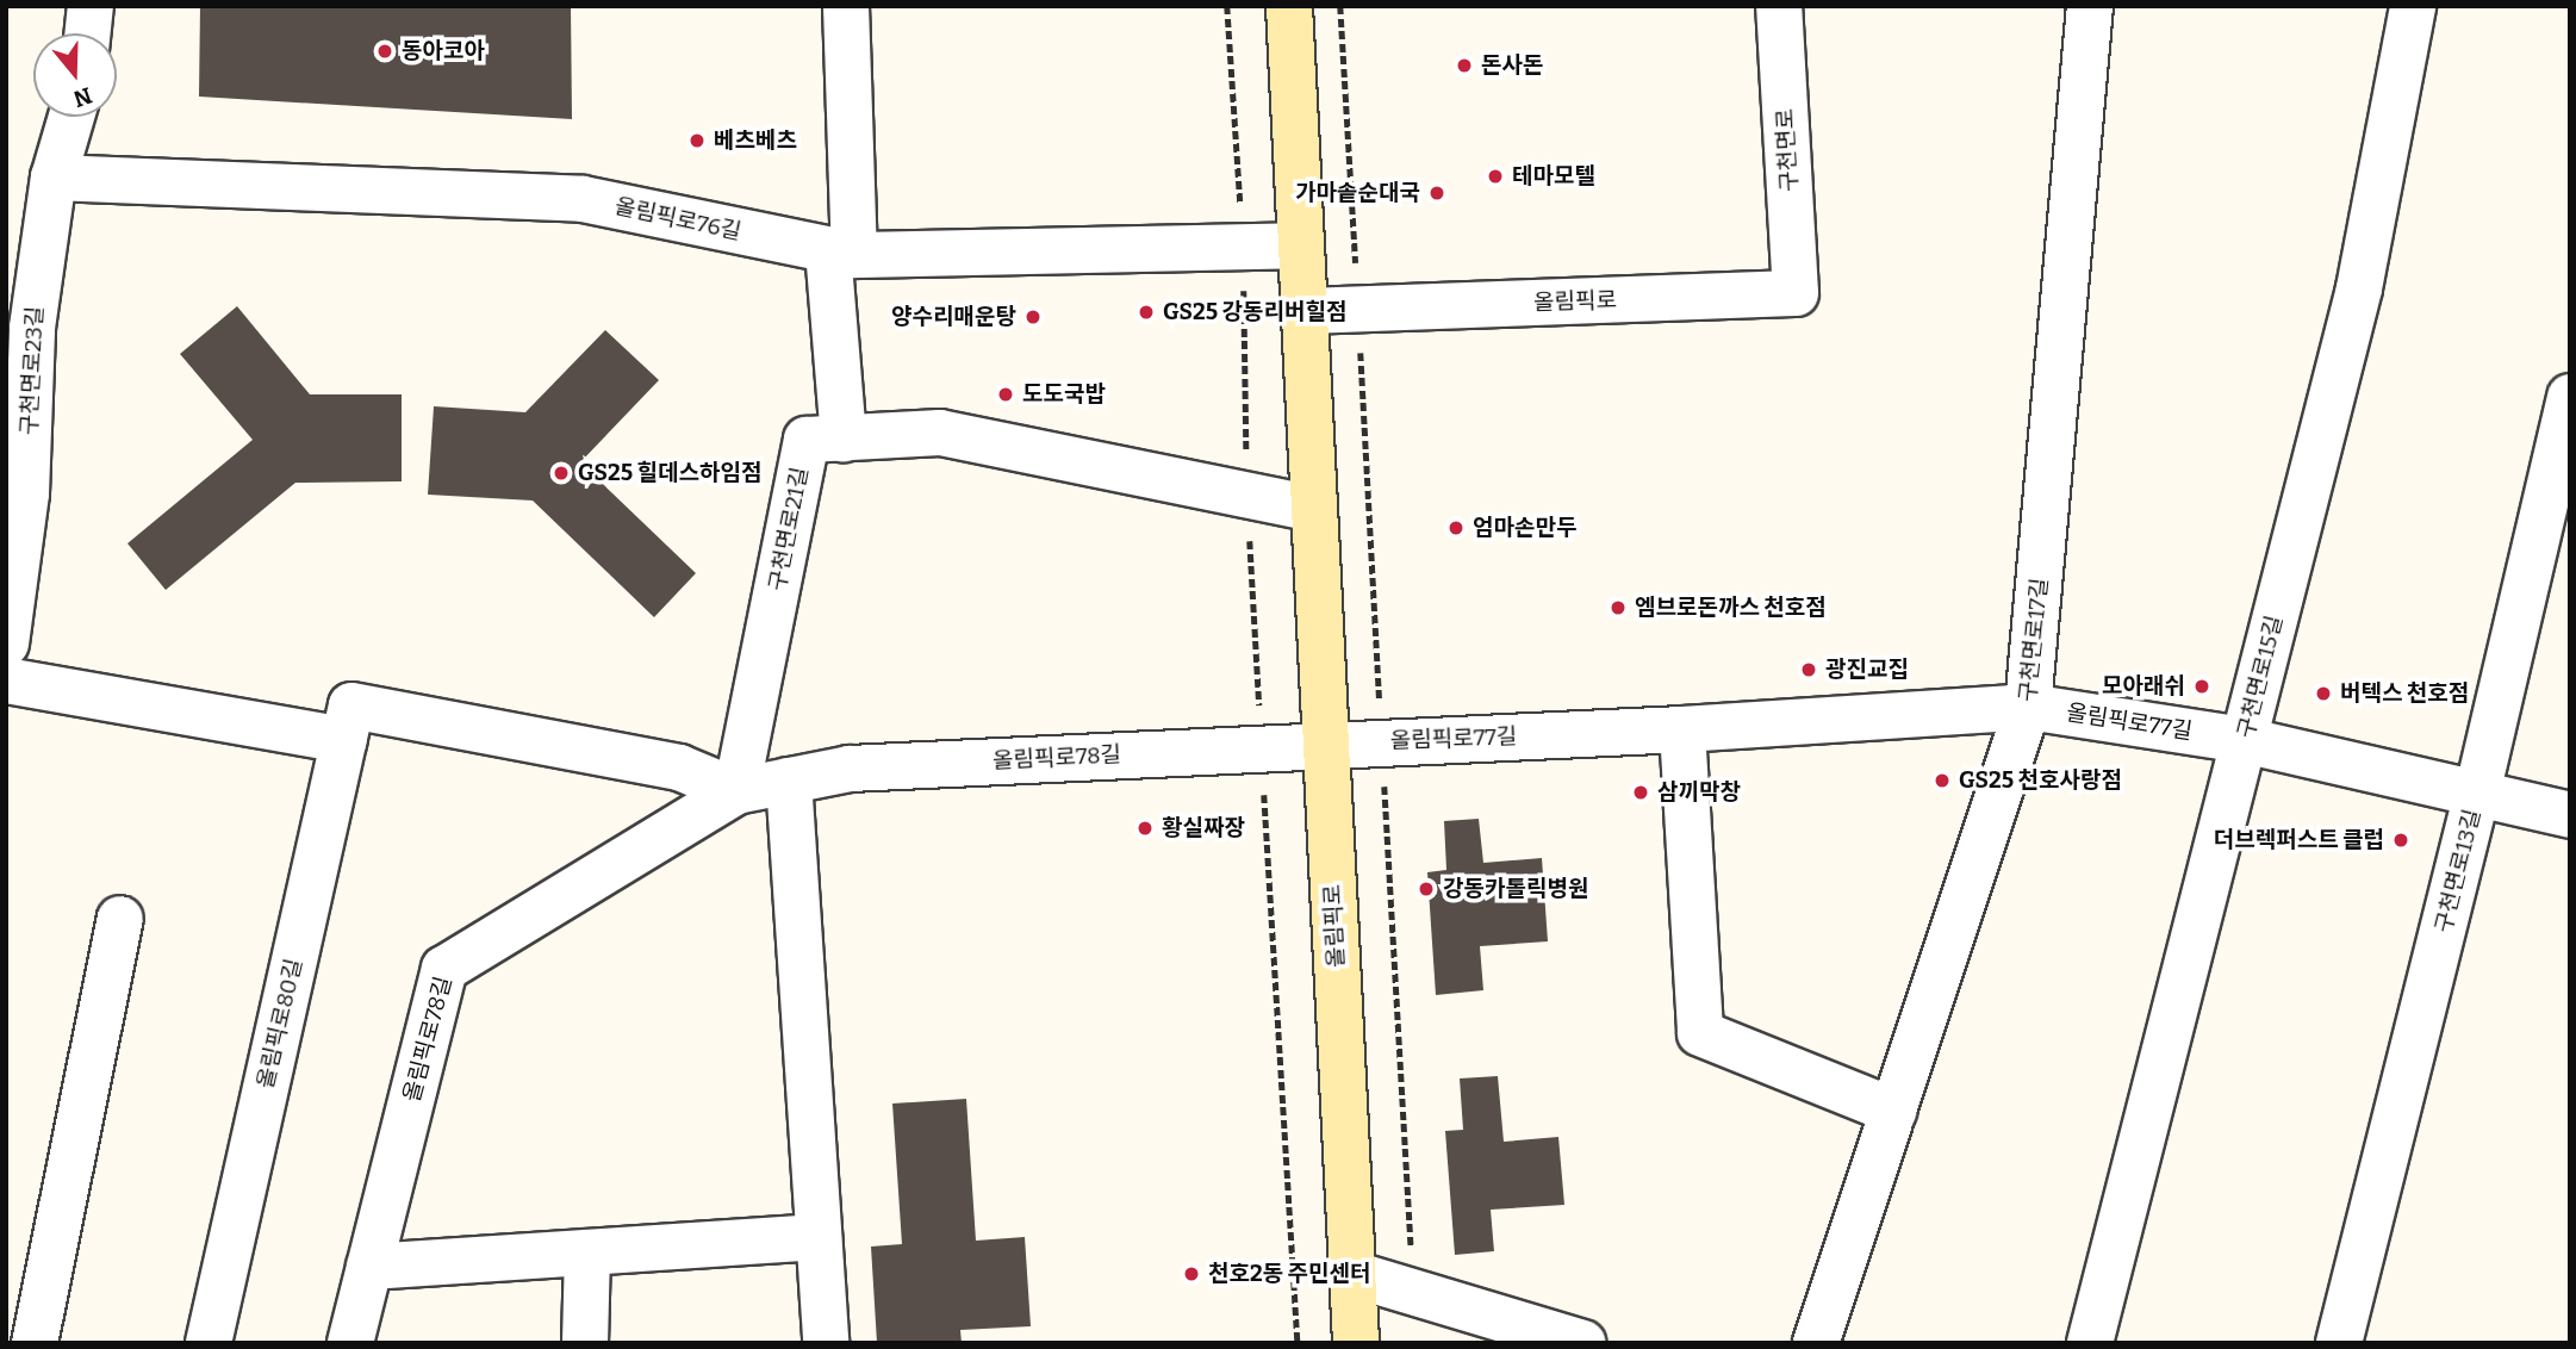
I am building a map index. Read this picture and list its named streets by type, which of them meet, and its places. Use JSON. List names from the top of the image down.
{
  "streets": {
    "main road": ["올림픽로"],
    "street": [
      "구천면로",
      "올림픽로76길",
      "구천면로23길",
      "구천면로21길",
      "구천면로17길",
      "구천면로15길",
      "올림픽로77길",
      "올림픽로78길",
      "구천면로13길",
      "올림픽로80길"
    ]
  },
  "crossings": [
    ["구천면로", "올림픽로"],
    ["올림픽로76길", "올림픽로"],
    ["올림픽로76길", "구천면로23길"],
    ["올림픽로", "올림픽로77길"],
    ["올림픽로", "올림픽로78길"],
    ["구천면로21길", "올림픽로78길"],
    ["구천면로17길", "올림픽로77길"],
    ["구천면로15길", "올림픽로77길"],
    ["올림픽로77길", "올림픽로78길"],
    ["올림픽로77길", "구천면로13길"]
  ],
  "places": [
    "동아코아",
    "돈사돈",
    "베츠베츠",
    "테마모텔",
    "가마솥순대국",
    "GS25 강동리버힐점",
    "양수리매운탕",
    "도도국밥",
    "GS25 힐데스하임점",
    "엄마손만두",
    "엠브로돈까스 천호점",
    "광진교집",
    "모아래쉬",
    "버텍스 천호점",
    "GS25 천호사랑점",
    "삼끼막창",
    "황실짜장",
    "더브렉퍼스트 클럽",
    "강동카톨릭병원",
    "천호2동 주민센터"
  ],
  "north": "bottom"
}
